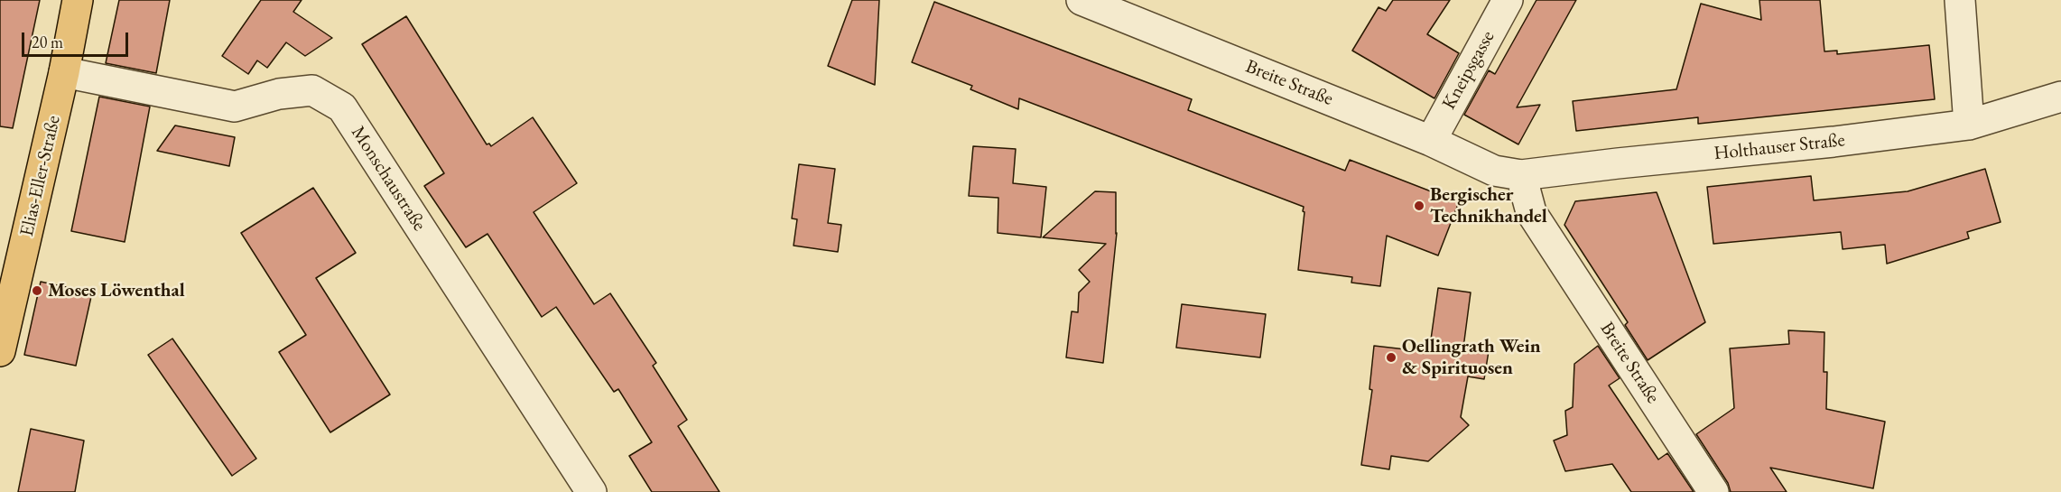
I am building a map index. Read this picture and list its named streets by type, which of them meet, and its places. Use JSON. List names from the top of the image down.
{
  "streets": {
    "main road": ["Elias-Eller-Straße"],
    "street": [
      "Kneipsgasse",
      "Breite Straße",
      "Holthauser Straße",
      "Monschaustraße"
    ]
  },
  "crossings": [
    ["Kneipsgasse", "Breite Straße"],
    ["Breite Straße", "Holthauser Straße"],
    ["Elias-Eller-Straße", "Monschaustraße"]
  ],
  "places": ["Bergischer Technikhandel", "Moses Löwenthal", "Oellingrath Wein & Spirituosen"],
  "scale_bar": "20 m"
}
